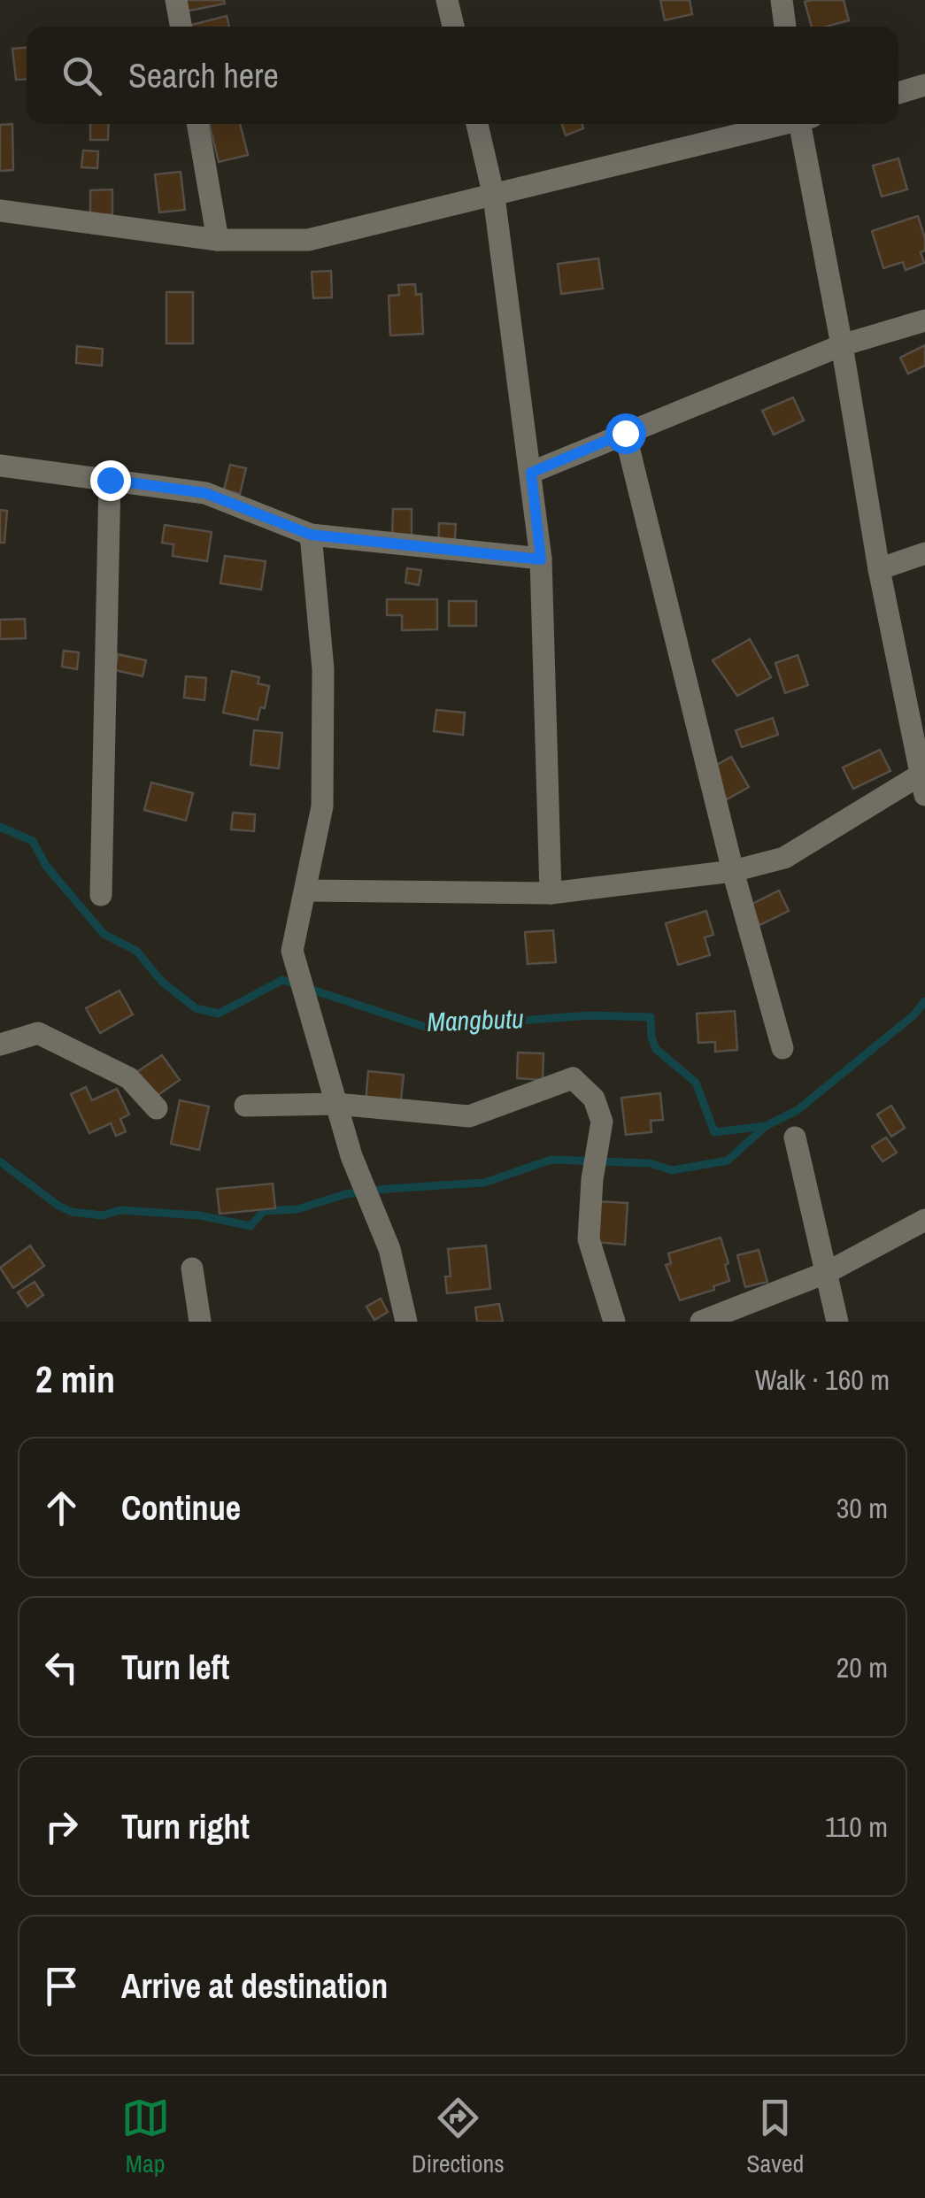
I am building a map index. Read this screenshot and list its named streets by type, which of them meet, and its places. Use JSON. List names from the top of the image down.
{
  "water": ["Mangbutu"],
  "page": {
    "search": "Search here",
    "heading": ["2 min", "Walk · 160 m"],
    "list": [
      ["Continue", "30 m"],
      ["Turn left", "20 m"],
      ["Turn right", "110 m"],
      "Arrive at destination"
    ],
    "nav": ["Map", "Directions", "Saved"]
  }
}
